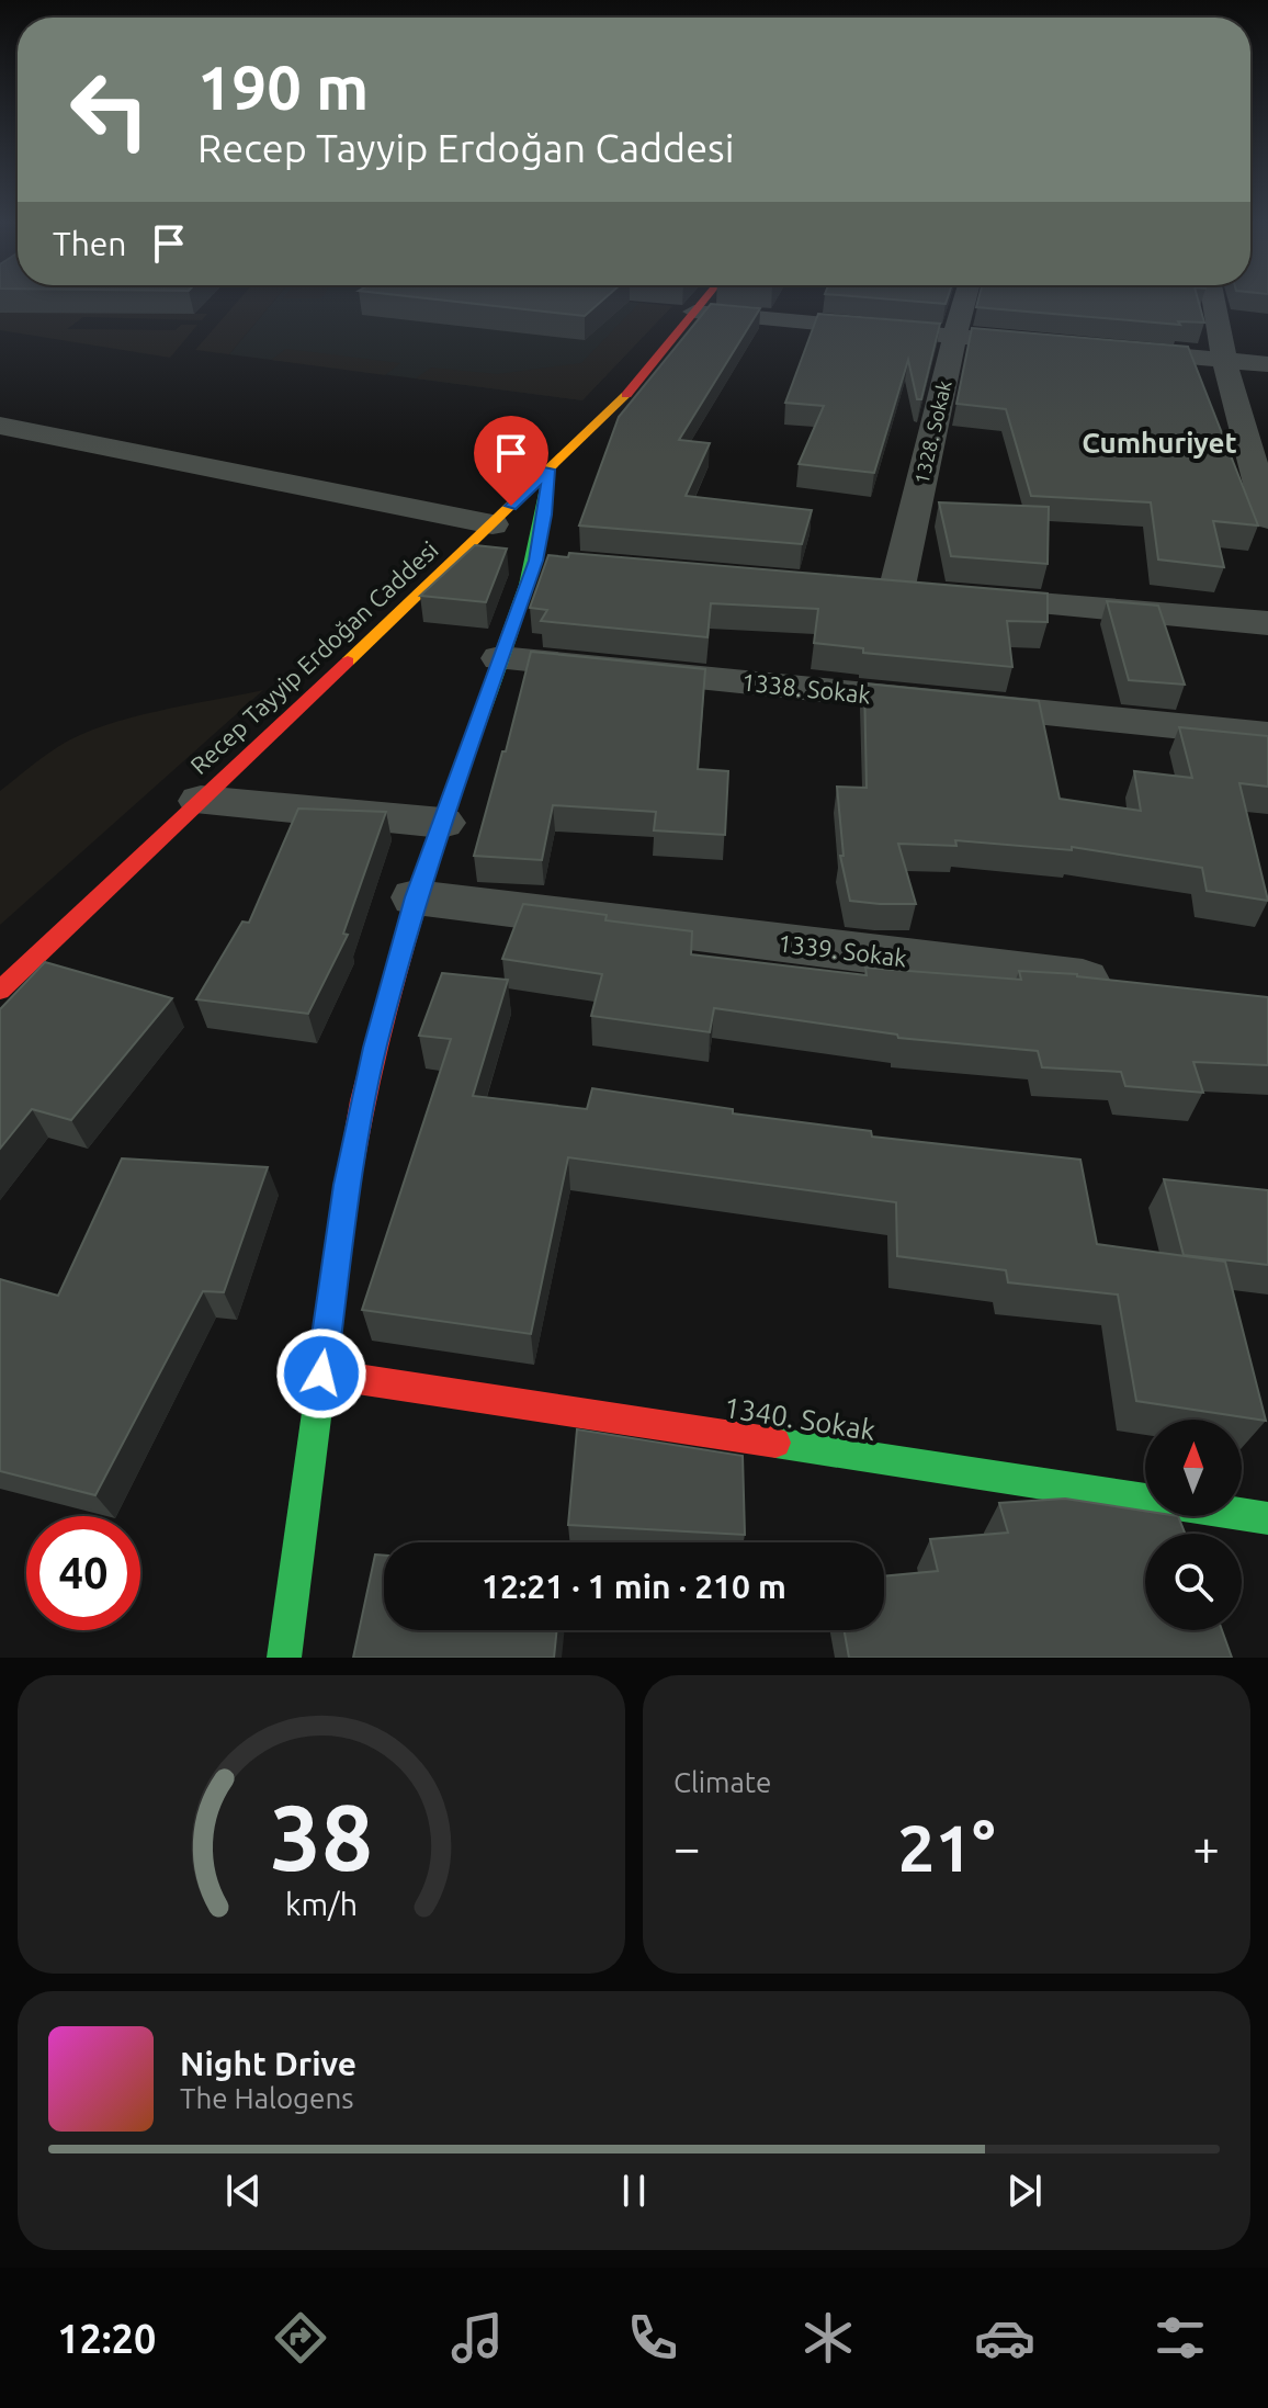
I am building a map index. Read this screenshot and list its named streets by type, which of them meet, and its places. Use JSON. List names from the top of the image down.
{
  "streets": {
    "street": [
      "1328. Sokak",
      "Recep Tayyip Erdoğan Caddesi",
      "1338. Sokak",
      "1339. Sokak",
      "1340. Sokak"
    ]
  },
  "districts": ["Cumhuriyet"],
  "north": "top",
  "page": {
    "turn": ["190 m", "Recep Tayyip Erdoğan Caddesi"],
    "then": "Then",
    "limit": "40",
    "trip": "12:21 · 1 min · 210 m",
    "tile": "Climate",
    "heat": ["−", "21°", "+"],
    "song": ["Night Drive", "The Halogens"],
    "tabs": "12:20",
    "gauge": ["38", "km/h"]
  }
}
